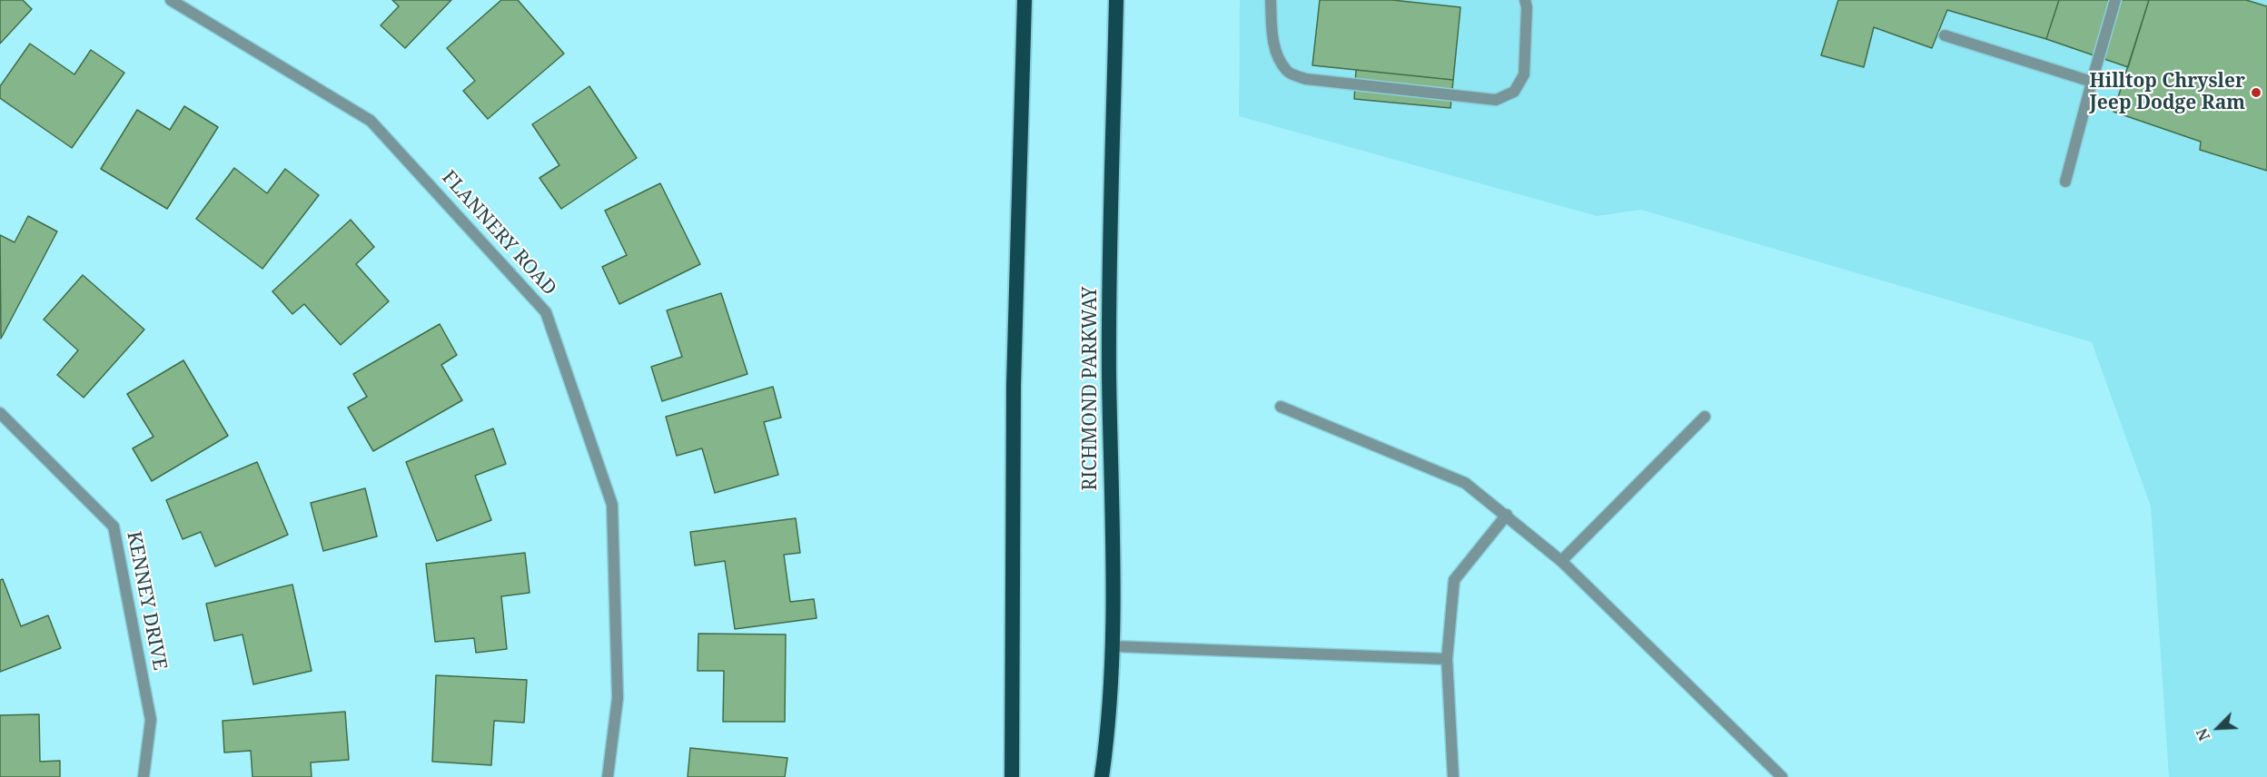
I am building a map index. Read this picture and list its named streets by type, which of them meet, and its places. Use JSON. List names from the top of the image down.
{
  "streets": {
    "highway": ["RICHMOND PARKWAY"],
    "street": ["FLANNERY ROAD", "KENNEY DRIVE"]
  },
  "places": ["Hilltop Chrysler Jeep Dodge Ram"],
  "north": "bottom left"
}
